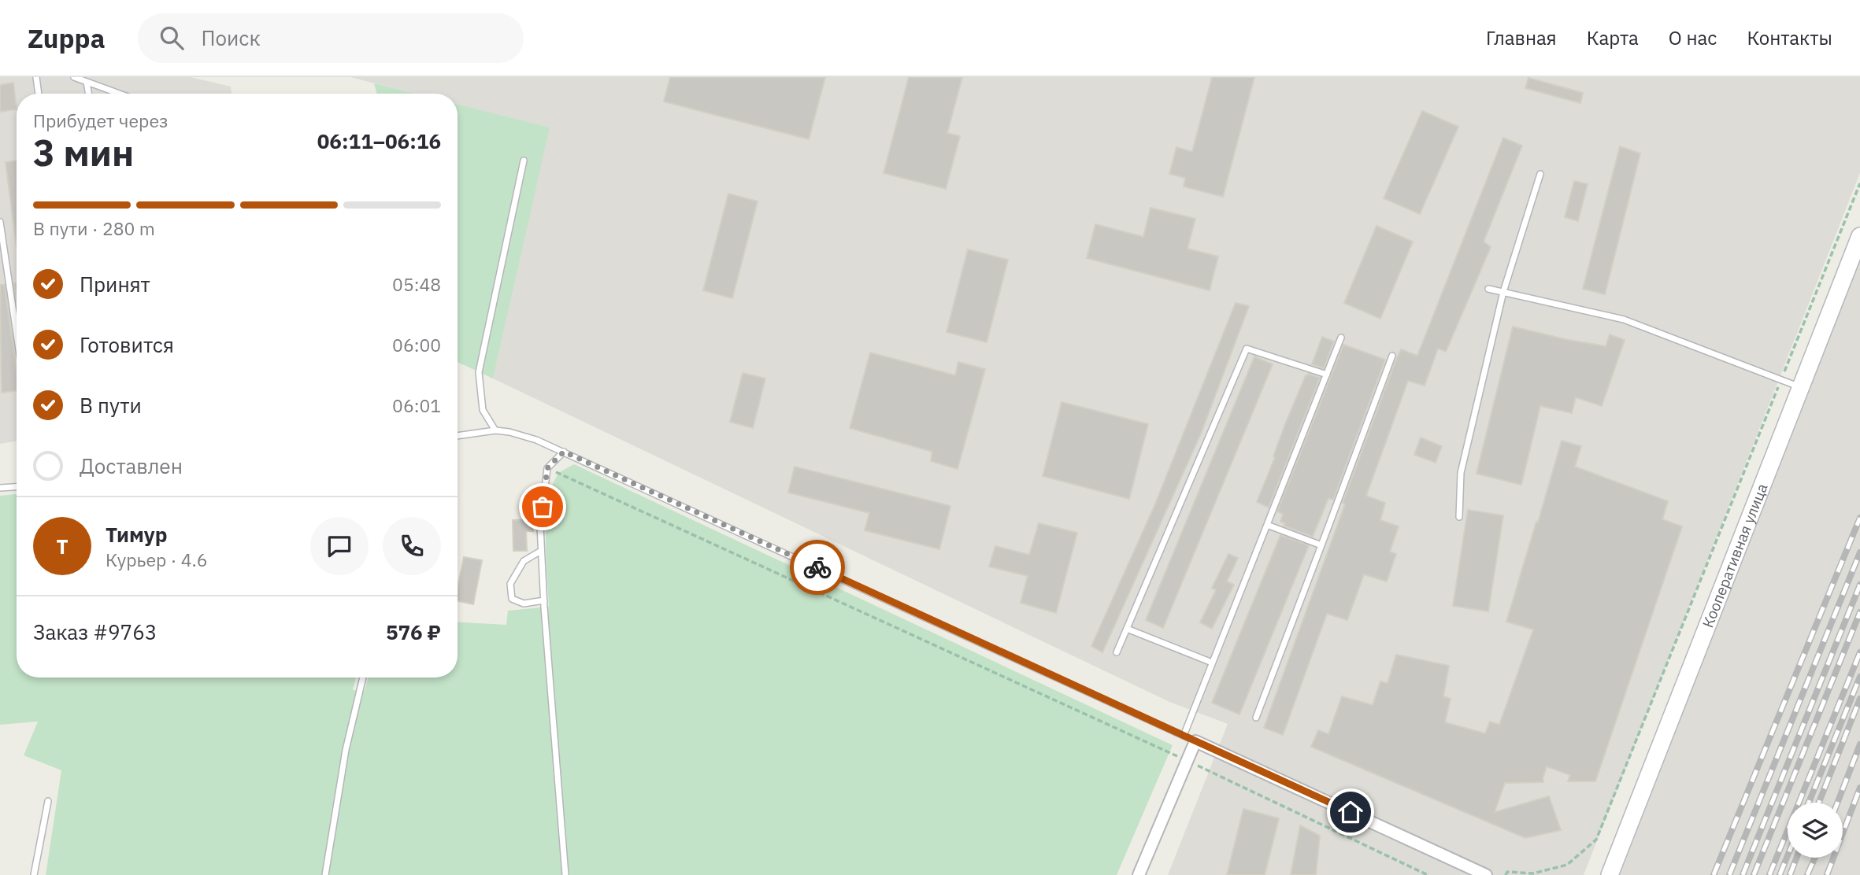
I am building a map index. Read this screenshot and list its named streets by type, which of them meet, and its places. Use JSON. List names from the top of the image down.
{
  "streets": {
    "main road": ["Кооперативная улица"]
  },
  "page": {
    "header": "Zuppa",
    "search": "Поиск",
    "nav": [
      "Главная",
      "Карта",
      "О нас",
      "Контакты"
    ],
    "heading": ["3 мин", "Прибудет через", "06:11–06:16"],
    "panel": [
      "Тимур",
      "Курьер · 4.6",
      "Заказ #9763",
      "576 ₽"
    ],
    "bar": "В пути · 280 m",
    "list": [
      ["Принят", "05:48"],
      ["Готовится", "06:00"],
      ["В пути", "06:01"],
      "Доставлен"
    ],
    "round": "Т"
  }
}
